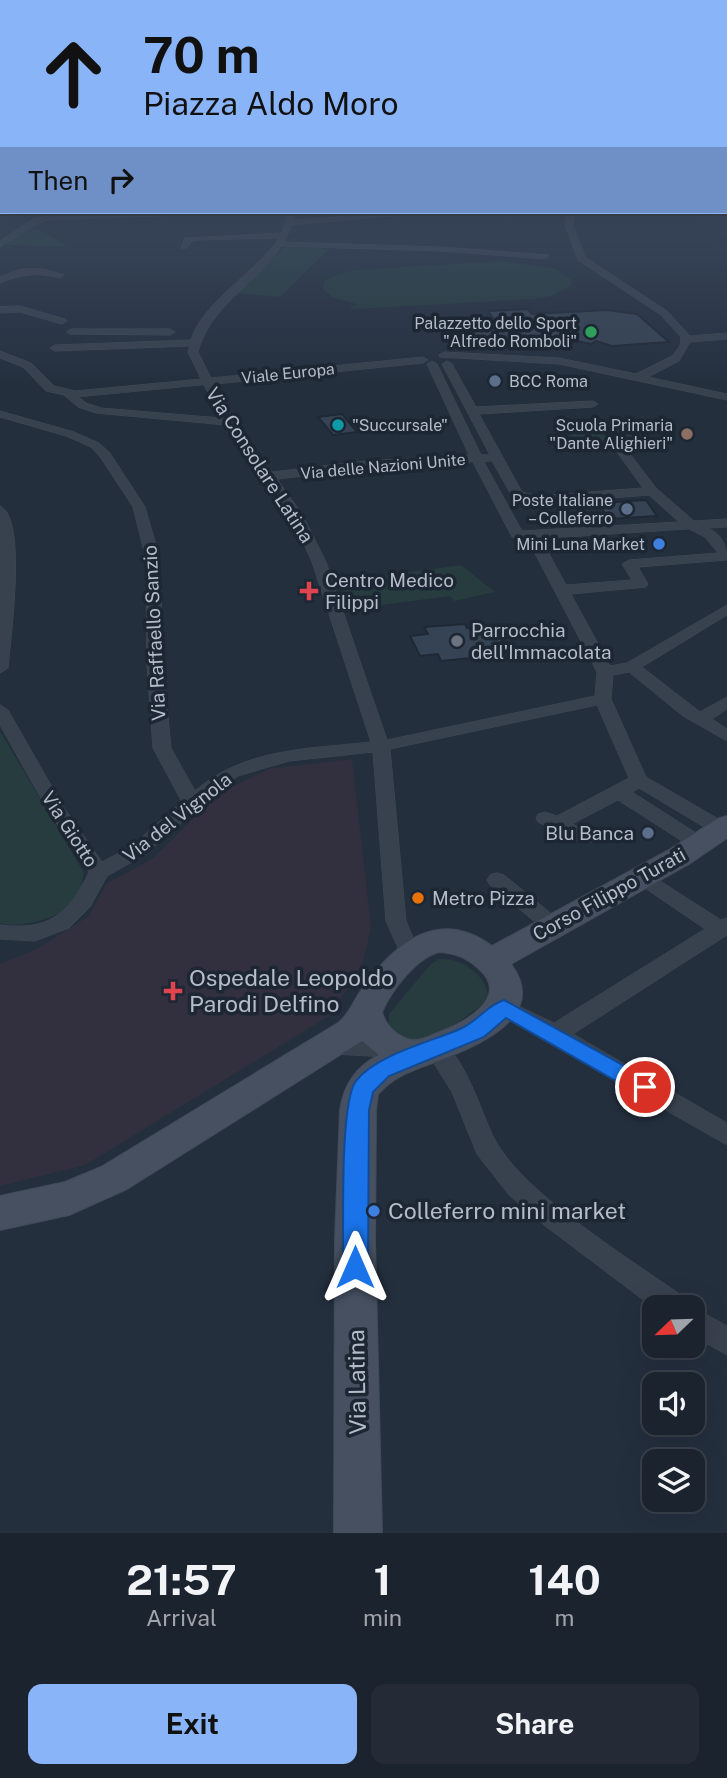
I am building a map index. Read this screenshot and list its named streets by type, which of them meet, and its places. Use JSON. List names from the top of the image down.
{
  "streets": {
    "main road": ["Corso Filippo Turati", "Via Latina"],
    "street": [
      "Viale Europa",
      "Via Consolare Latina",
      "Via delle Nazioni Unite",
      "Via Raffaello Sanzio",
      "Via del Vignola",
      "Via Giotto"
    ]
  },
  "crossings": [
    ["Viale Europa", "Via Consolare Latina"],
    ["Via Consolare Latina", "Via delle Nazioni Unite"],
    ["Via Consolare Latina", "Via del Vignola"],
    ["Via Consolare Latina", "Corso Filippo Turati"],
    ["Via Consolare Latina", "Via Latina"],
    ["Via Raffaello Sanzio", "Via del Vignola"],
    ["Via del Vignola", "Via Giotto"],
    ["Corso Filippo Turati", "Via Latina"]
  ],
  "places": {
    "other": [
      "Palazzetto dello Sport \"Alfredo Romboli\"",
      "BCC Roma",
      "\"Succursale\"",
      "Scuola Primaria \"Dante Alighieri\"",
      "Poste Italiane – Colleferro",
      "Mini Luna Market",
      "Parrocchia dell'Immacolata",
      "Blu Banca",
      "Metro Pizza",
      "Colleferro mini market"
    ],
    "health": ["Centro Medico Filippi", "Ospedale Leopoldo Parodi Delfino"]
  },
  "north": "bottom left",
  "page": {
    "turn": ["70 m", "Piazza Aldo Moro"],
    "then": "Then",
    "eta": [
      "21:57",
      "Arrival",
      "1",
      "min",
      "140",
      "m"
    ],
    "buttons": ["Exit", "Share"]
  }
}
